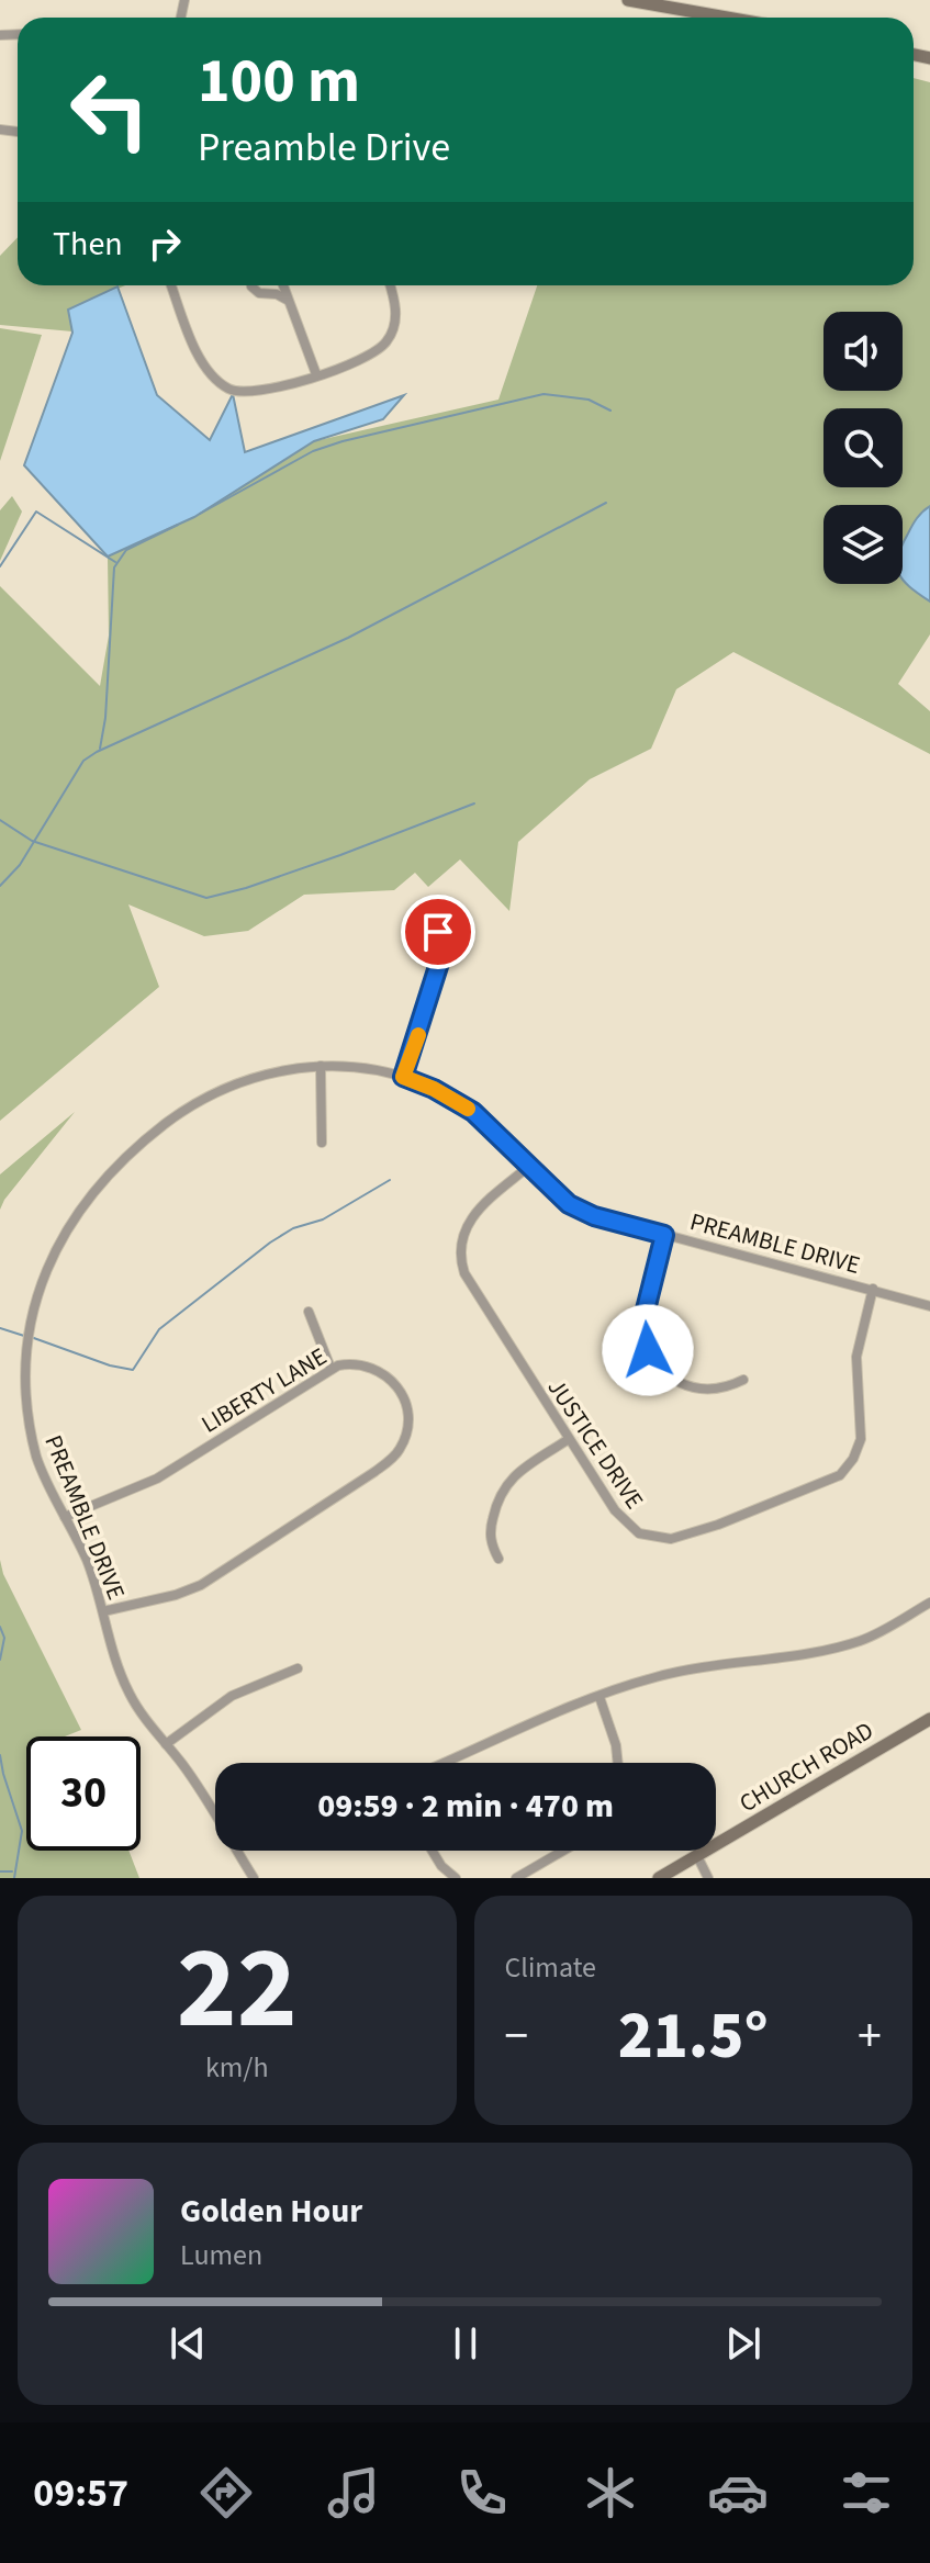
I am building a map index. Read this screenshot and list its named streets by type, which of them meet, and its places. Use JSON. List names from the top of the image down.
{
  "streets": {
    "main road": ["CHURCH ROAD"],
    "street": ["PREAMBLE DRIVE", "LIBERTY LANE", "JUSTICE DRIVE"]
  },
  "crossings": [
    ["PREAMBLE DRIVE", "LIBERTY LANE"],
    ["PREAMBLE DRIVE", "JUSTICE DRIVE"]
  ],
  "page": {
    "turn": ["100 m", "Preamble Drive"],
    "then": "Then",
    "limit": "30",
    "trip": "09:59 · 2 min · 470 m",
    "tile": [
      ["22", "km/h"],
      "Climate"
    ],
    "heat": ["−", "21.5°", "+"],
    "song": ["Golden Hour", "Lumen"],
    "tabs": "09:57"
  }
}
